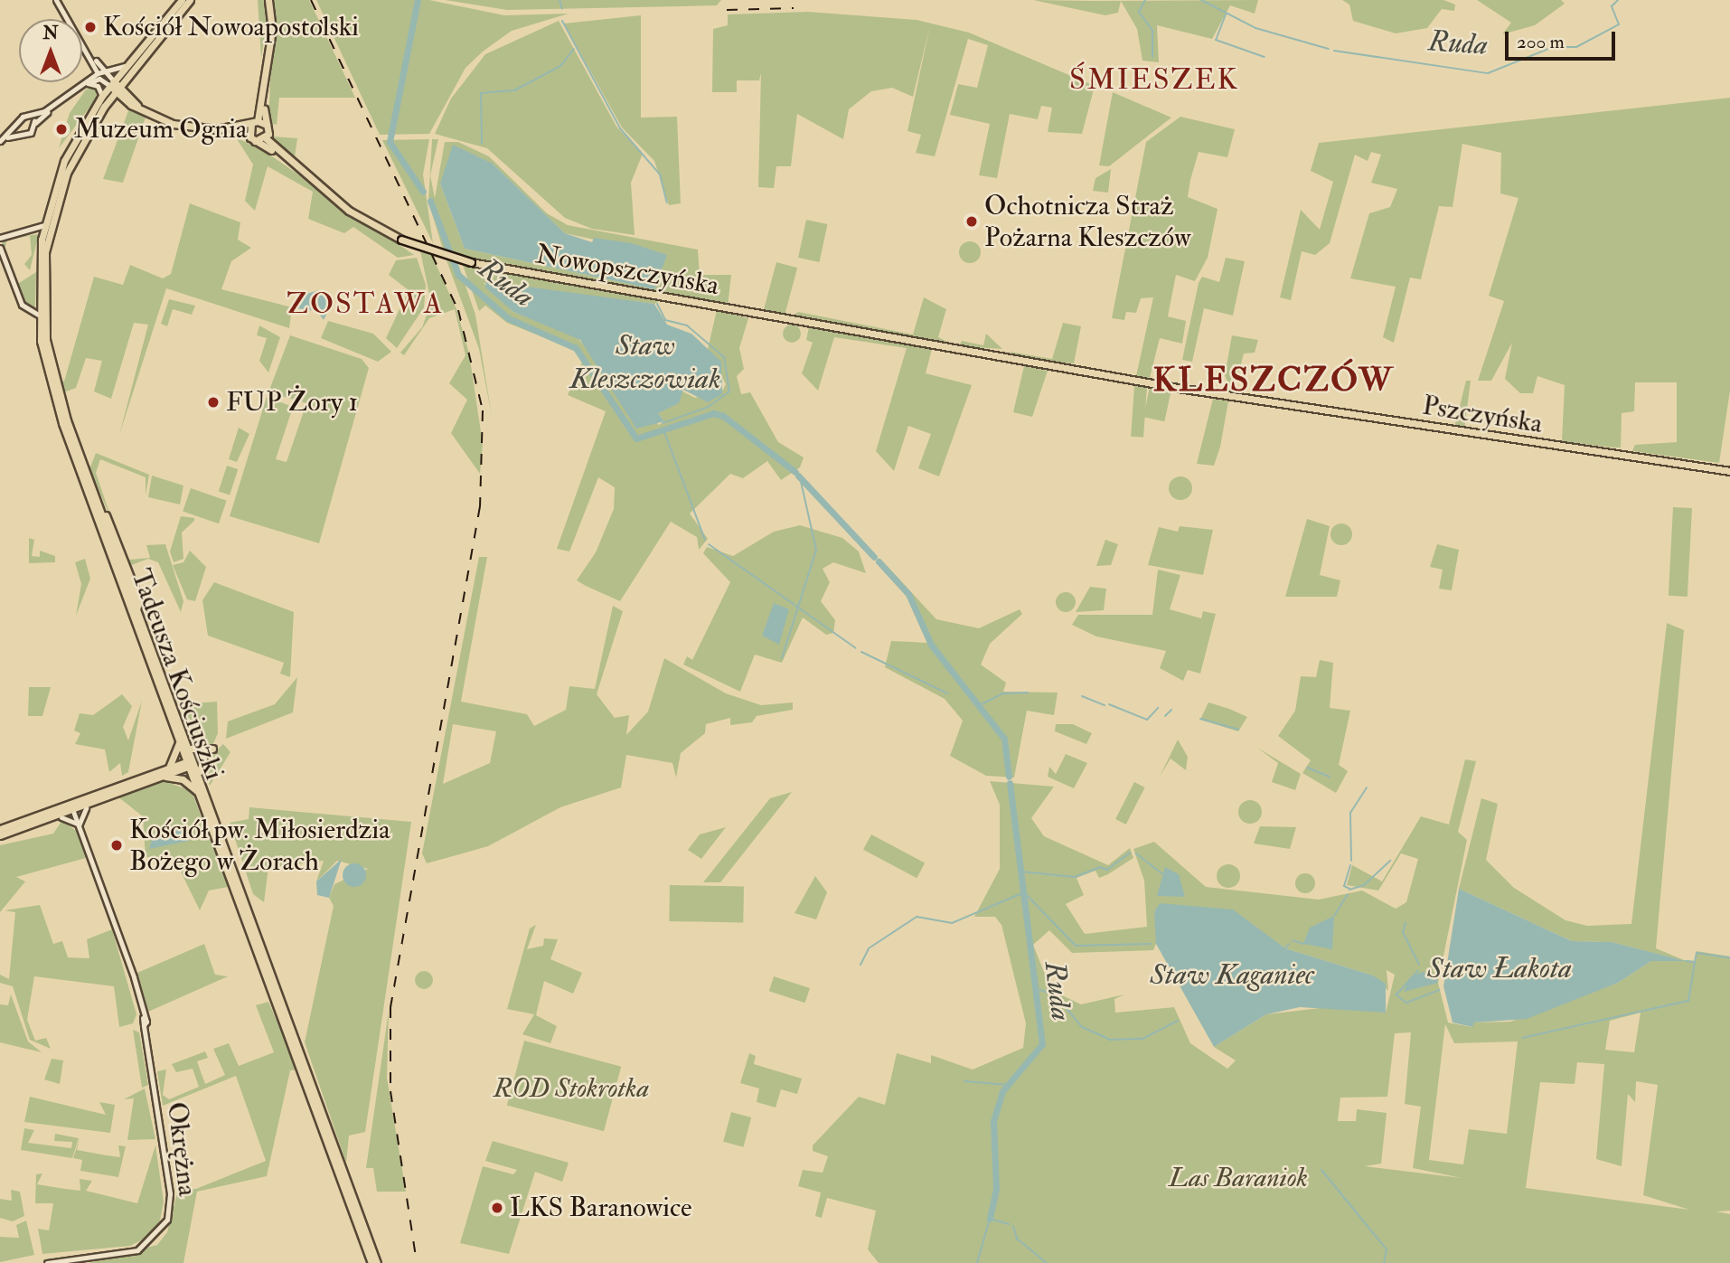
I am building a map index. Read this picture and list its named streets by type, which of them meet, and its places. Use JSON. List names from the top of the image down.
{
  "streets": {
    "main road": ["Nowopszczyńska", "Pszczyńska", "Tadeusza Kościuszki"],
    "street": ["Okrężna"]
  },
  "crossings": [
    ["Nowopszczyńska", "Pszczyńska"]
  ],
  "districts": ["ŚMIESZEK", "ZOSTAWA", "KLESZCZÓW"],
  "water": [
    "Ruda",
    "Staw Kleszczowiak",
    "Staw Łakota",
    "Staw Kaganiec"
  ],
  "parks": ["ROD Stokrotka", "Las Baraniok"],
  "places": [
    "Kościół Nowoapostolski",
    "Muzeum Ognia",
    "Ochotnicza Straż Pożarna Kleszczów",
    "FUP Żory 1",
    "Kościół pw. Miłosierdzia Bożego w Żorach",
    "LKS Baranowice"
  ],
  "scale_bar": "200 m",
  "north": "top"
}
